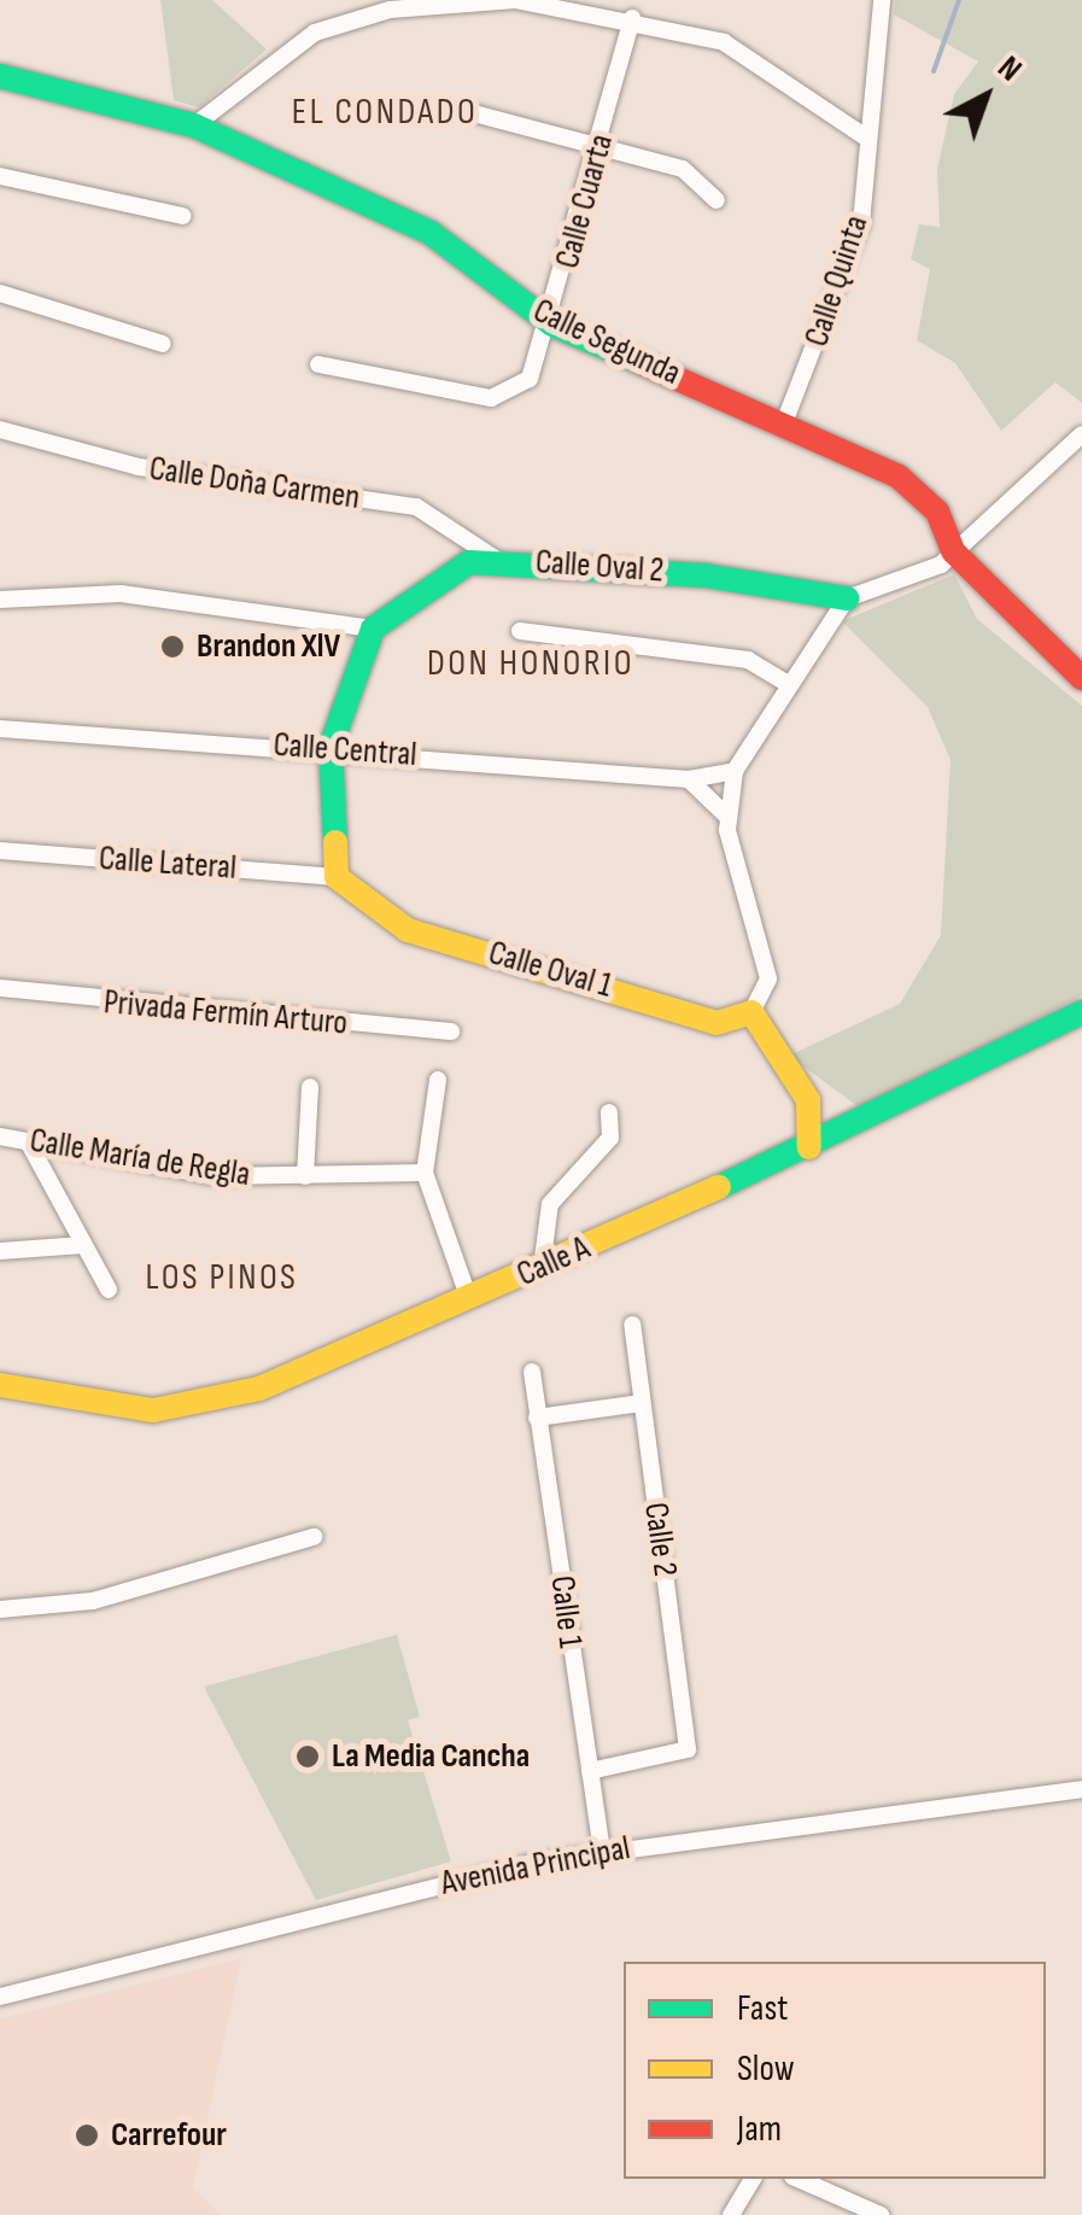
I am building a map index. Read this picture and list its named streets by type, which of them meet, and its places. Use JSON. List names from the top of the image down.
{
  "streets": {
    "street": [
      "Calle Cuarta",
      "Calle Quinta",
      "Calle Segunda",
      "Calle Doña Carmen",
      "Calle Oval 2",
      "Calle Central",
      "Calle Lateral",
      "Calle Oval 1",
      "Privada Fermín Arturo",
      "Calle María de Regla",
      "Calle A",
      "Calle 2",
      "Calle 1",
      "Avenida Principal"
    ]
  },
  "crossings": [
    ["Calle Cuarta", "Calle Segunda"],
    ["Calle Quinta", "Calle Segunda"],
    ["Calle Doña Carmen", "Calle Oval 2"],
    ["Calle Lateral", "Calle Oval 1"],
    ["Calle 2", "Calle 1"],
    ["Calle 1", "Avenida Principal"]
  ],
  "districts": ["EL CONDADO", "DON HONORIO", "LOS PINOS"],
  "places": ["Brandon XlV", "La Media Cancha", "Carrefour"],
  "legend": ["Fast", "Slow", "Jam"],
  "north": "top right"
}
